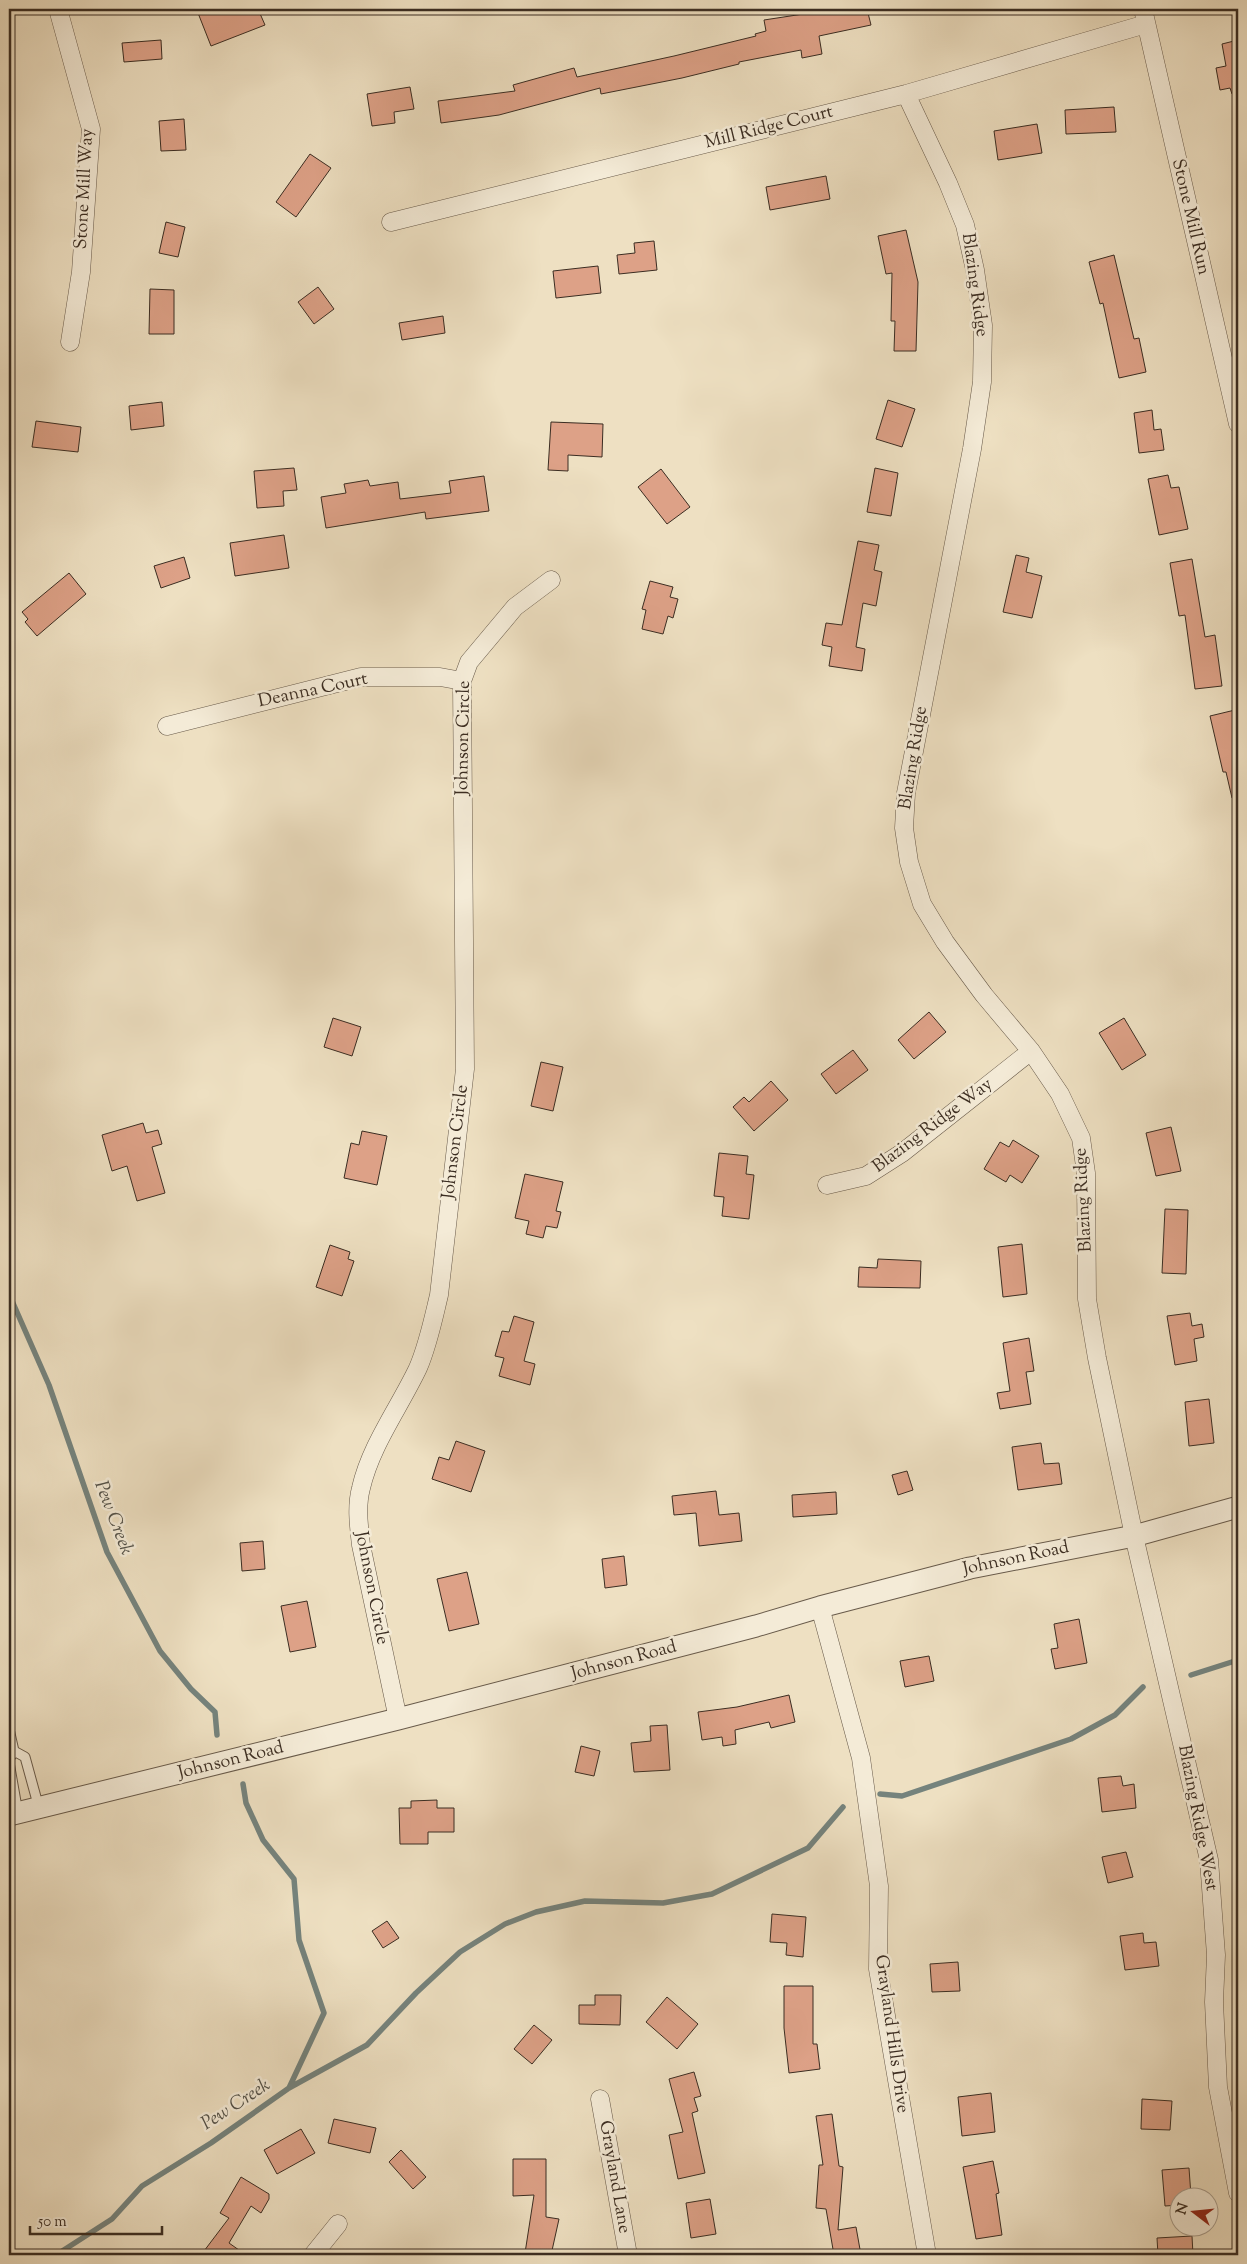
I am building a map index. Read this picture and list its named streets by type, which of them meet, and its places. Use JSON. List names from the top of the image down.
{
  "streets": {
    "street": [
      "Mill Ridge Court",
      "Stone Mill Way",
      "Stone Mill Run",
      "Blazing Ridge",
      "Deanna Court",
      "Johnson Circle",
      "Blazing Ridge Way",
      "Johnson Road",
      "Blazing Ridge West",
      "Grayland Hills Drive",
      "Grayland Lane"
    ]
  },
  "crossings": [
    ["Mill Ridge Court", "Stone Mill Run"],
    ["Mill Ridge Court", "Blazing Ridge"],
    ["Blazing Ridge", "Blazing Ridge Way"],
    ["Blazing Ridge", "Johnson Road"],
    ["Blazing Ridge", "Blazing Ridge West"],
    ["Deanna Court", "Johnson Circle"],
    ["Johnson Circle", "Johnson Road"],
    ["Johnson Road", "Blazing Ridge West"],
    ["Johnson Road", "Grayland Hills Drive"]
  ],
  "water": ["Pew Creek"],
  "scale_bar": "50 m",
  "north": "left"
}
